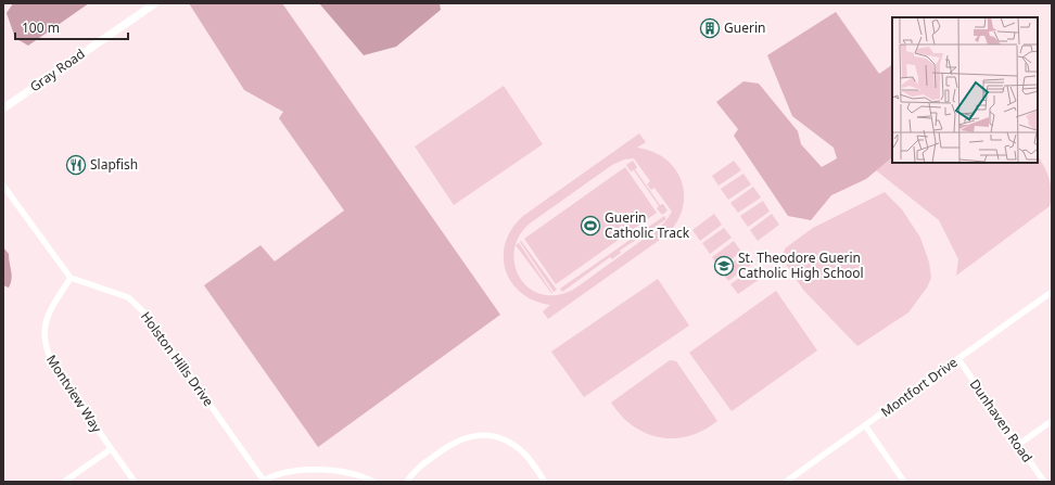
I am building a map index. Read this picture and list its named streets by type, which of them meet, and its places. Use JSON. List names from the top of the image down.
{
  "streets": {
    "street": [
      "Gray Road",
      "Holston Hills Drive",
      "Montfort Drive",
      "Montview Way",
      "Dunhaven Road"
    ]
  },
  "crossings": [
    ["Holston Hills Drive", "Montview Way"],
    ["Montfort Drive", "Dunhaven Road"]
  ],
  "places": {
    "building": ["Guerin"],
    "restaurant": ["Slapfish"],
    "sports": ["Guerin Catholic Track"],
    "school or university": ["St. Theodore Guerin Catholic High School"]
  },
  "scale_bar": "100 m"
}
